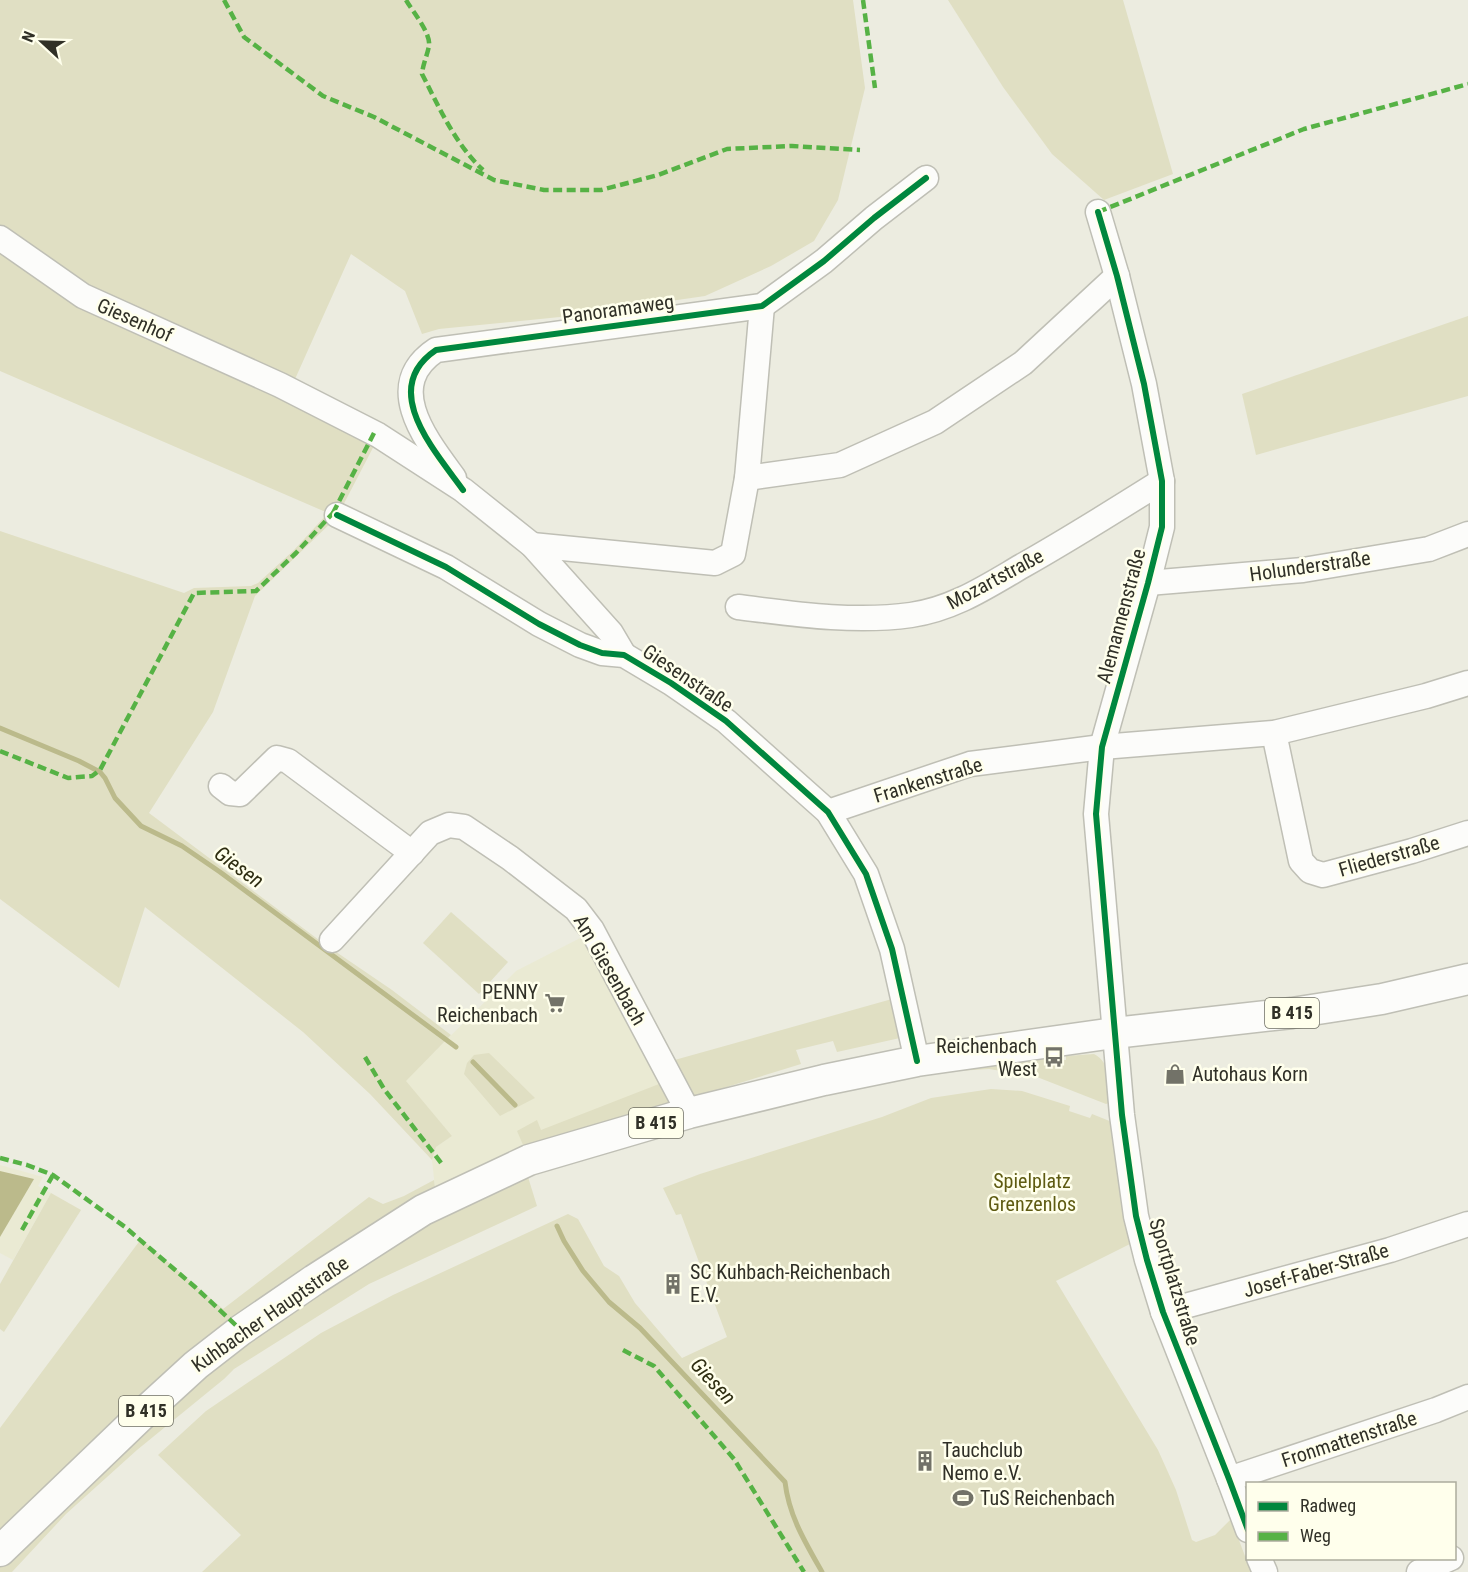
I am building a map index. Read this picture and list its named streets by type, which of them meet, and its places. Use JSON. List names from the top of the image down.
{
  "streets": {
    "main road": ["B 415", "Kuhbacher Hauptstraße"],
    "street": [
      "Panoramaweg",
      "Giesenhof",
      "Holunderstraße",
      "Mozartstraße",
      "Alemannenstraße",
      "Giesenstraße",
      "Frankenstraße",
      "Fliederstraße",
      "Am Giesenbach",
      "Josef-Faber-Straße",
      "Sportplatzstraße",
      "Fronmattenstraße"
    ]
  },
  "crossings": [
    ["Panoramaweg", "Giesenstraße"],
    ["Giesenhof", "Giesenstraße"],
    ["Holunderstraße", "Alemannenstraße"],
    ["Mozartstraße", "Alemannenstraße"],
    ["Alemannenstraße", "Frankenstraße"],
    ["Alemannenstraße", "B 415"],
    ["Alemannenstraße", "Sportplatzstraße"],
    ["Giesenstraße", "Frankenstraße"],
    ["Giesenstraße", "B 415"],
    ["Am Giesenbach", "B 415"],
    ["Am Giesenbach", "Kuhbacher Hauptstraße"],
    ["B 415", "Sportplatzstraße"],
    ["B 415", "Kuhbacher Hauptstraße"],
    ["Josef-Faber-Straße", "Sportplatzstraße"],
    ["Sportplatzstraße", "Fronmattenstraße"]
  ],
  "water": ["Giesen"],
  "parks": ["Spielplatz Grenzenlos"],
  "places": {
    "supermarket": ["PENNY Reichenbach"],
    "bus stop": ["Reichenbach West"],
    "shop": ["Autohaus Korn"],
    "building": ["SC Kuhbach-Reichenbach E.V.", "Tauchclub Nemo e.V."],
    "sports": ["TuS Reichenbach"]
  },
  "legend": ["Radweg", "Weg"],
  "north": "left"
}
